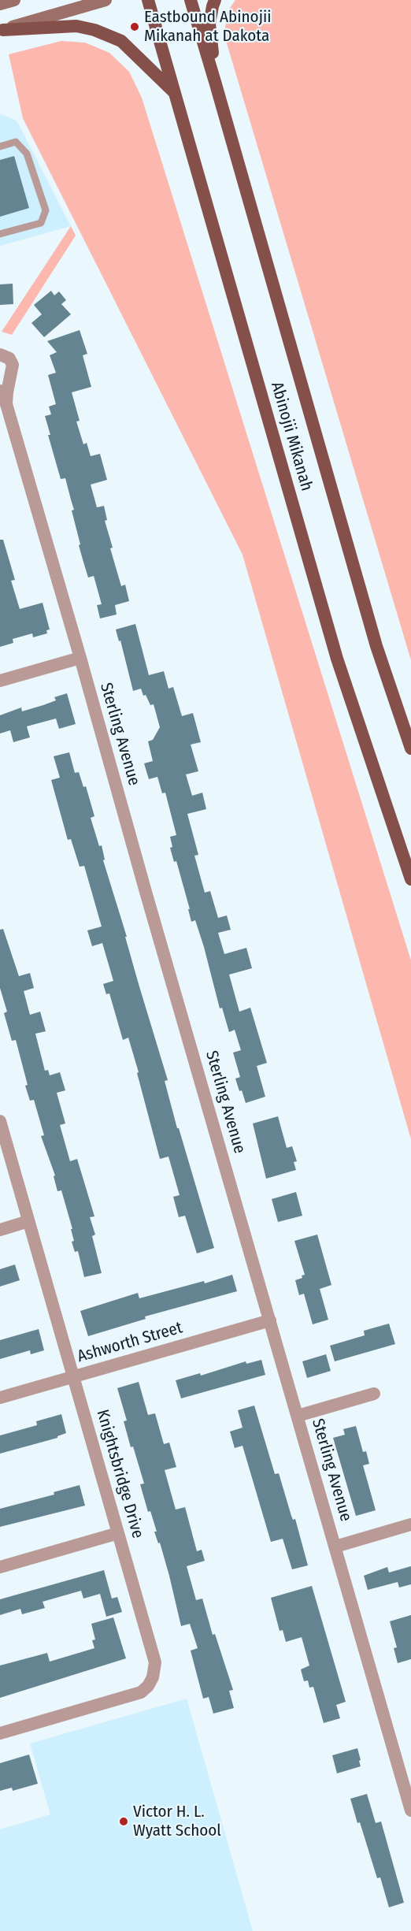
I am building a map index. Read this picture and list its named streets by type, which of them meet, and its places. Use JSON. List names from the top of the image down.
{
  "streets": {
    "main road": ["Abinojii Mikanah"],
    "street": ["Sterling Avenue", "Ashworth Street", "Knightsbridge Drive"]
  },
  "crossings": [
    ["Sterling Avenue", "Ashworth Street"],
    ["Ashworth Street", "Knightsbridge Drive"]
  ],
  "places": ["Eastbound Abinojii Mikanah at Dakota", "Victor H. L. Wyatt School"]
}
